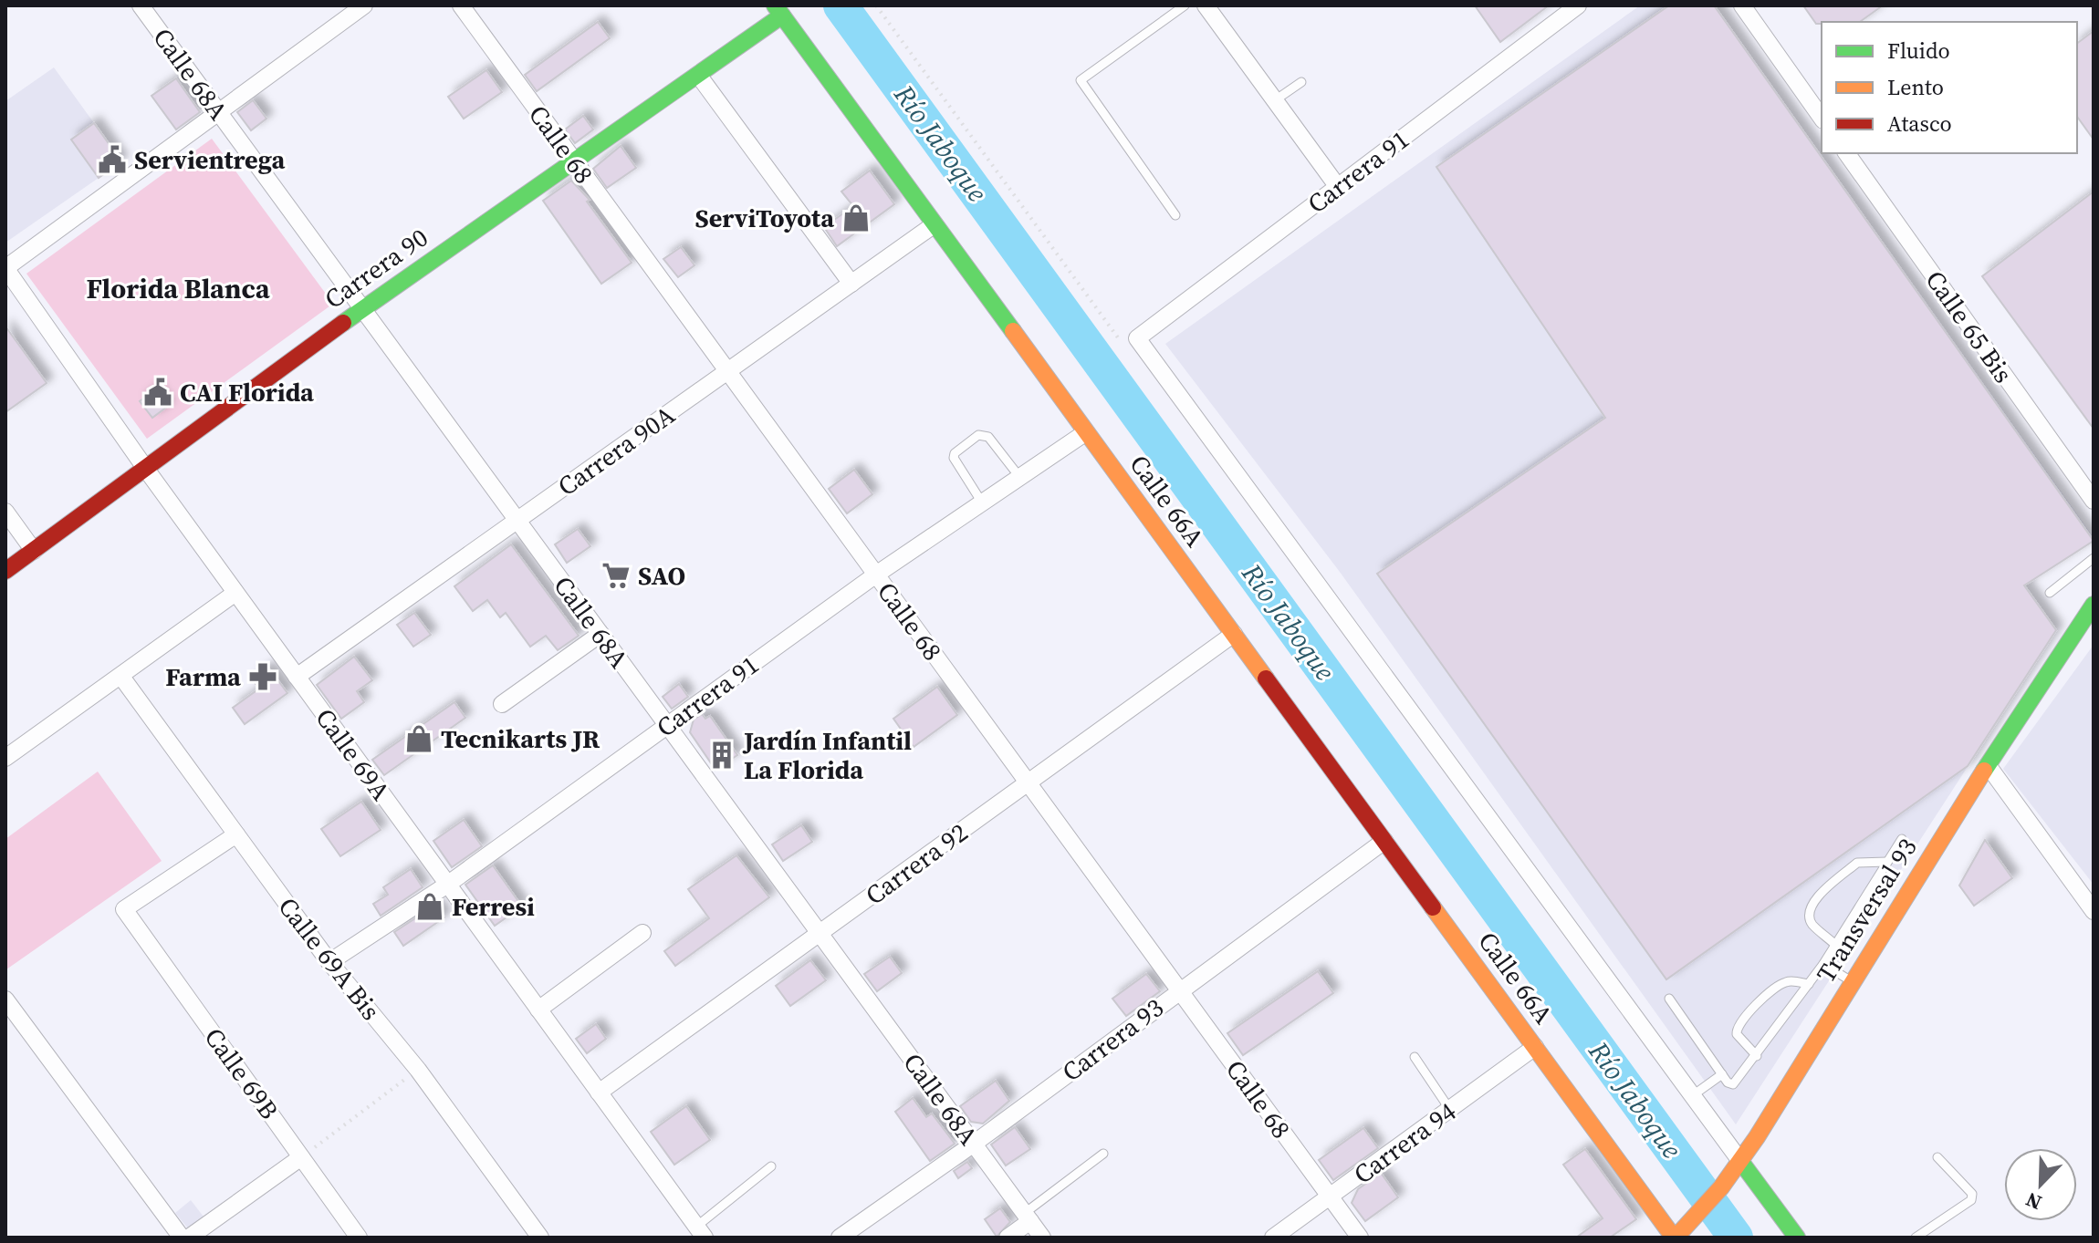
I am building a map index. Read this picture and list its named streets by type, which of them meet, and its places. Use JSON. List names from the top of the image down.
{
  "streets": {
    "street": [
      "Calle 68A",
      "Calle 68",
      "Carrera 91",
      "Carrera 90",
      "Calle 65 Bis",
      "Carrera 90A",
      "Calle 66A",
      "Calle 69A",
      "Carrera 92",
      "Transversal 93",
      "Calle 69A Bis",
      "Carrera 93",
      "Calle 69B",
      "Carrera 94"
    ]
  },
  "crossings": [
    ["Calle 68A", "Carrera 91"],
    ["Calle 68A", "Carrera 90"],
    ["Calle 68A", "Carrera 90A"],
    ["Calle 68A", "Carrera 92"],
    ["Calle 68A", "Carrera 93"],
    ["Calle 68", "Carrera 91"],
    ["Calle 68", "Carrera 90"],
    ["Calle 68", "Carrera 90A"],
    ["Calle 68", "Carrera 92"],
    ["Calle 68", "Carrera 93"],
    ["Calle 68", "Carrera 94"],
    ["Carrera 91", "Calle 66A"],
    ["Carrera 91", "Calle 69A"],
    ["Carrera 91", "Calle 69A Bis"],
    ["Carrera 90", "Calle 66A"],
    ["Carrera 90", "Calle 69A"],
    ["Carrera 90A", "Calle 66A"],
    ["Carrera 90A", "Calle 69A"],
    ["Calle 66A", "Carrera 92"],
    ["Calle 66A", "Transversal 93"],
    ["Calle 66A", "Carrera 93"],
    ["Calle 66A", "Carrera 94"],
    ["Calle 69A", "Carrera 92"],
    ["Calle 69A Bis", "Calle 69B"]
  ],
  "districts": ["Florida Blanca"],
  "water": ["Río Jaboque"],
  "places": {
    "public building": ["Servientrega", "CAI Florida"],
    "shop": ["ServiToyota", "Tecnikarts JR", "Ferresi"],
    "supermarket": ["SAO"],
    "pharmacy": ["Farma"],
    "building": ["Jardín Infantil La Florida"]
  },
  "legend": ["Fluido", "Lento", "Atasco"],
  "north": "bottom left"
}
